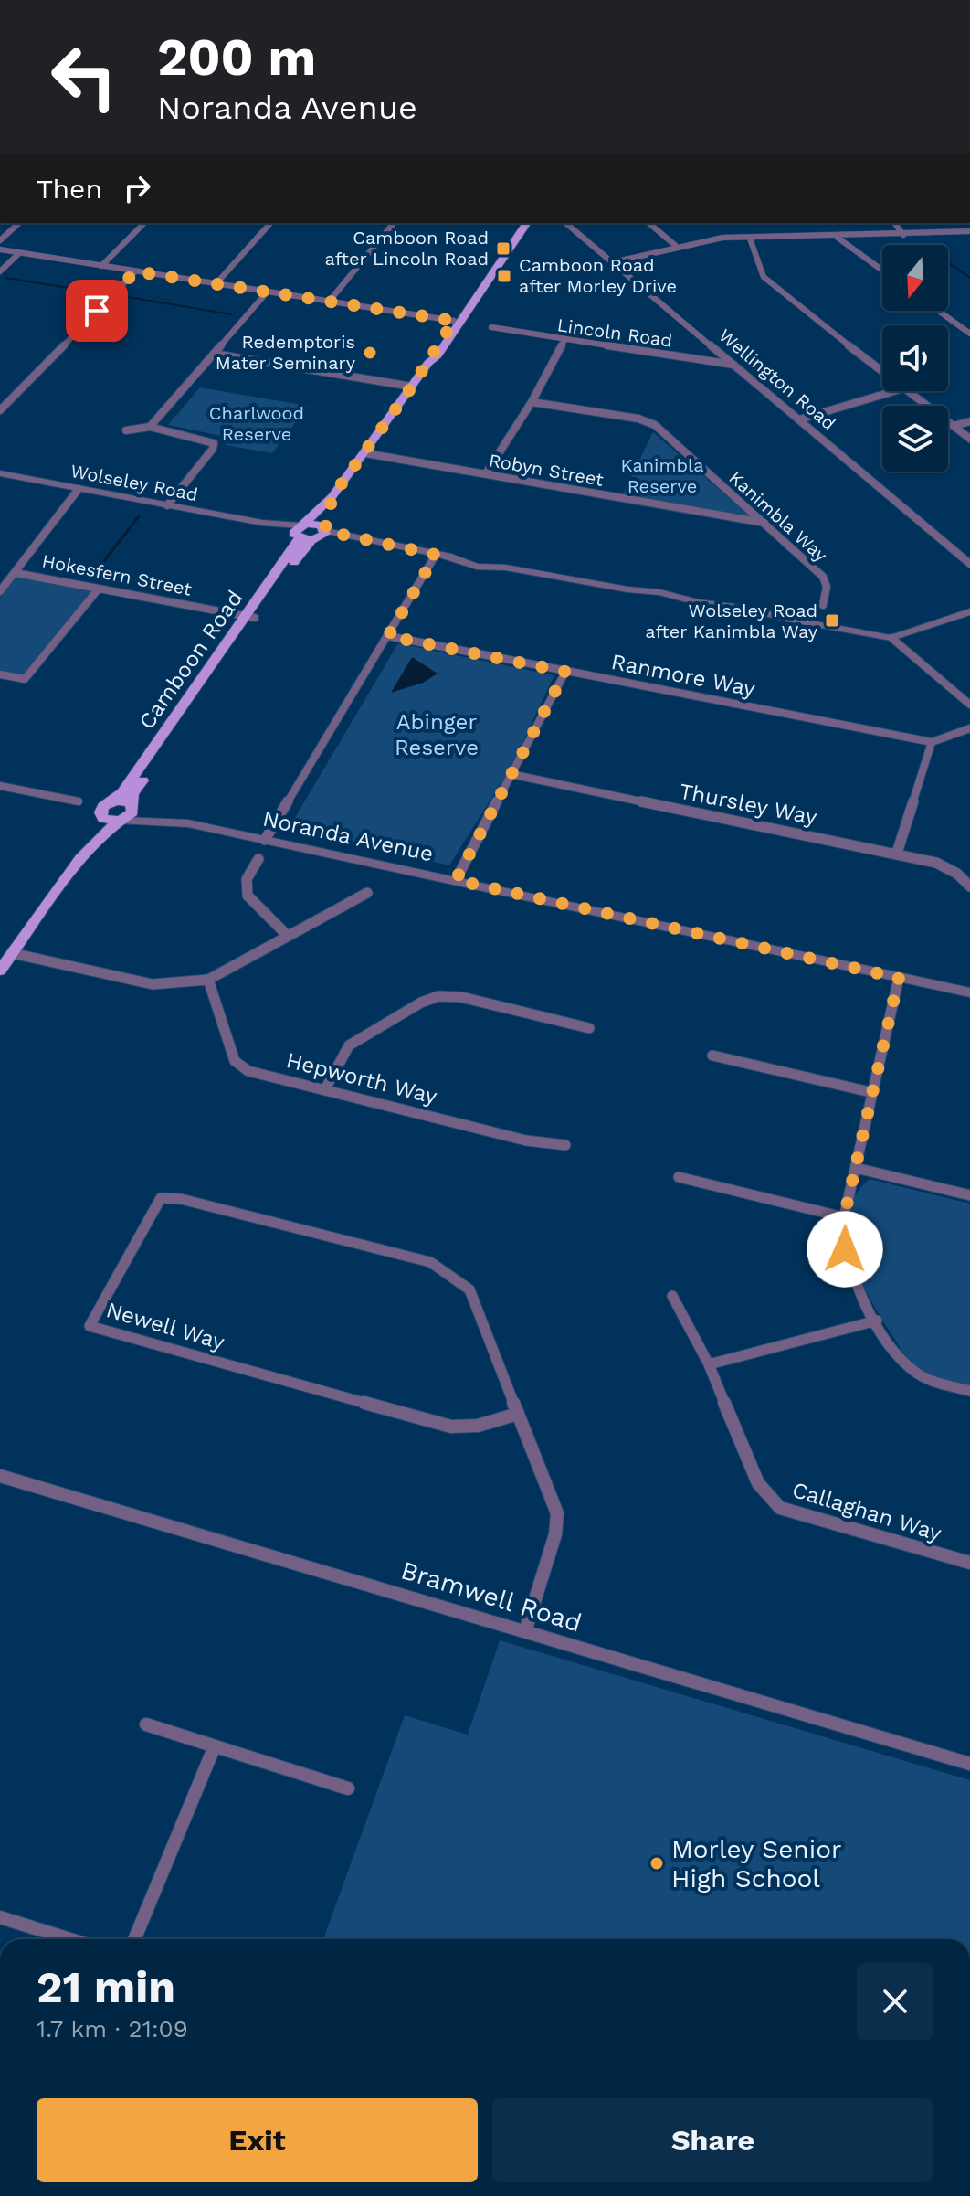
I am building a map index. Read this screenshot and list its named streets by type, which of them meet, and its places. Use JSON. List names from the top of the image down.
{
  "streets": {
    "main road": ["Camboon Road"],
    "street": [
      "Lincoln Road",
      "Wellington Road",
      "Robyn Street",
      "Wolseley Road",
      "Kanimbla Way",
      "Hokesfern Street",
      "Ranmore Way",
      "Thursley Way",
      "Noranda Avenue",
      "Hepworth Way",
      "Newell Way",
      "Callaghan Way",
      "Bramwell Road"
    ]
  },
  "crossings": [
    ["Lincoln Road", "Wellington Road"],
    ["Robyn Street", "Kanimbla Way"],
    ["Robyn Street", "Camboon Road"],
    ["Wolseley Road", "Camboon Road"],
    ["Hokesfern Street", "Camboon Road"],
    ["Camboon Road", "Noranda Avenue"],
    ["Newell Way", "Bramwell Road"]
  ],
  "parks": ["Charlwood Reserve", "Kanimbla Reserve", "Abinger Reserve"],
  "places": {
    "transit": ["Camboon Road after Lincoln Road", "Camboon Road after Morley Drive", "Wolseley Road after Kanimbla Way"],
    "other": ["Redemptoris Mater Seminary", "Morley Senior High School"]
  },
  "north": "bottom",
  "page": {
    "turn": ["200 m", "Noranda Avenue"],
    "then": "Then",
    "heading": ["21 min", "1.7 km · 21:09"],
    "buttons": ["Exit", "Share"]
  }
}
